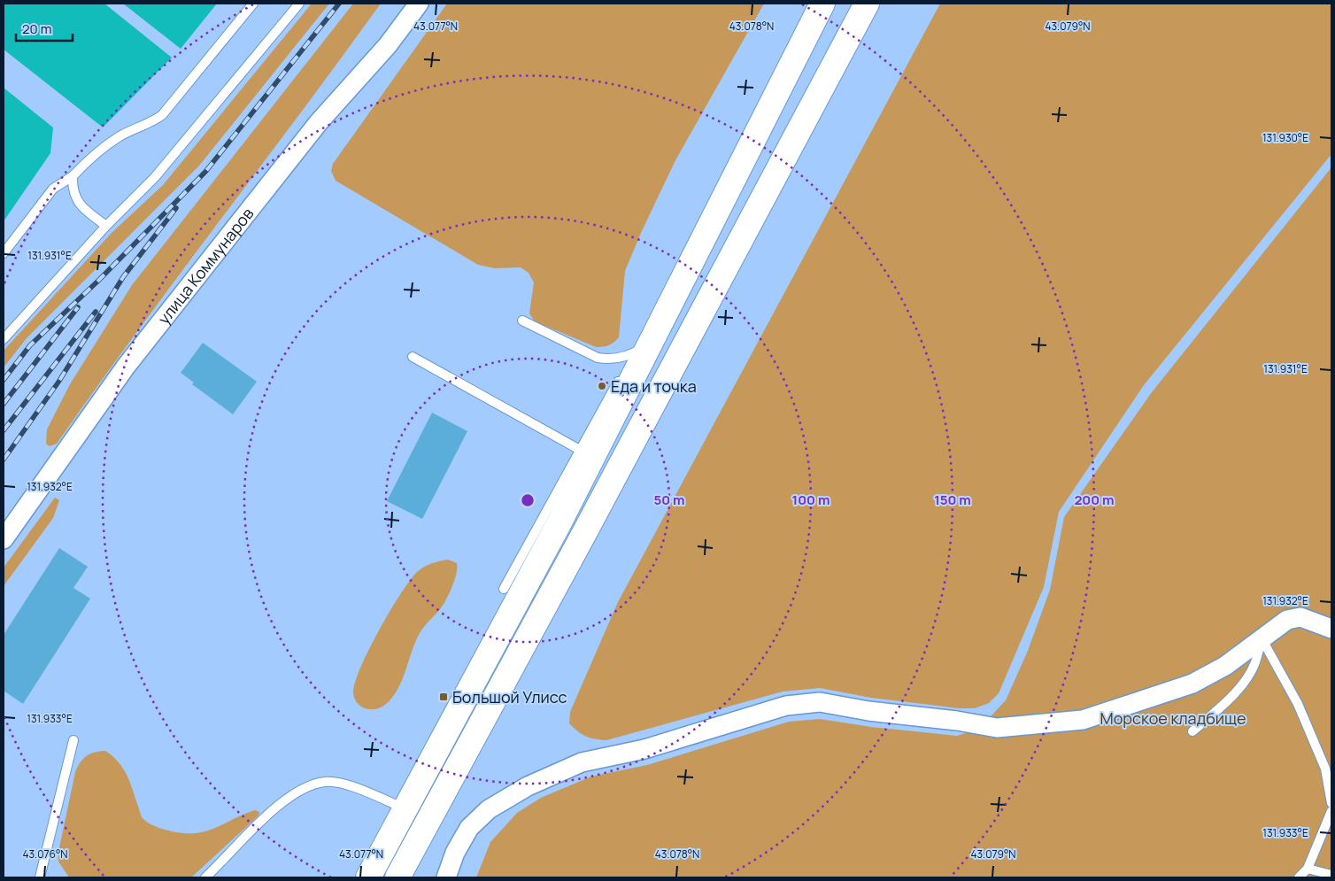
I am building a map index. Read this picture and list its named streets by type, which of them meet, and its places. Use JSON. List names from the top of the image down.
{
  "streets": {
    "street": ["улица Коммунаров"]
  },
  "parks": ["Морское кладбище"],
  "places": {
    "other": ["Еда и точка"],
    "transit": ["Большой Улисс"]
  },
  "scale_bar": "20 m",
  "coordinates": [
    "43.077°N",
    "43.078°N",
    "43.079°N",
    "131.930°E",
    "131.931°E",
    "131.932°E",
    "131.933°E",
    "43.076°N"
  ],
  "rings": [
    "50 m",
    "100 m",
    "150 m",
    "200 m"
  ]
}
